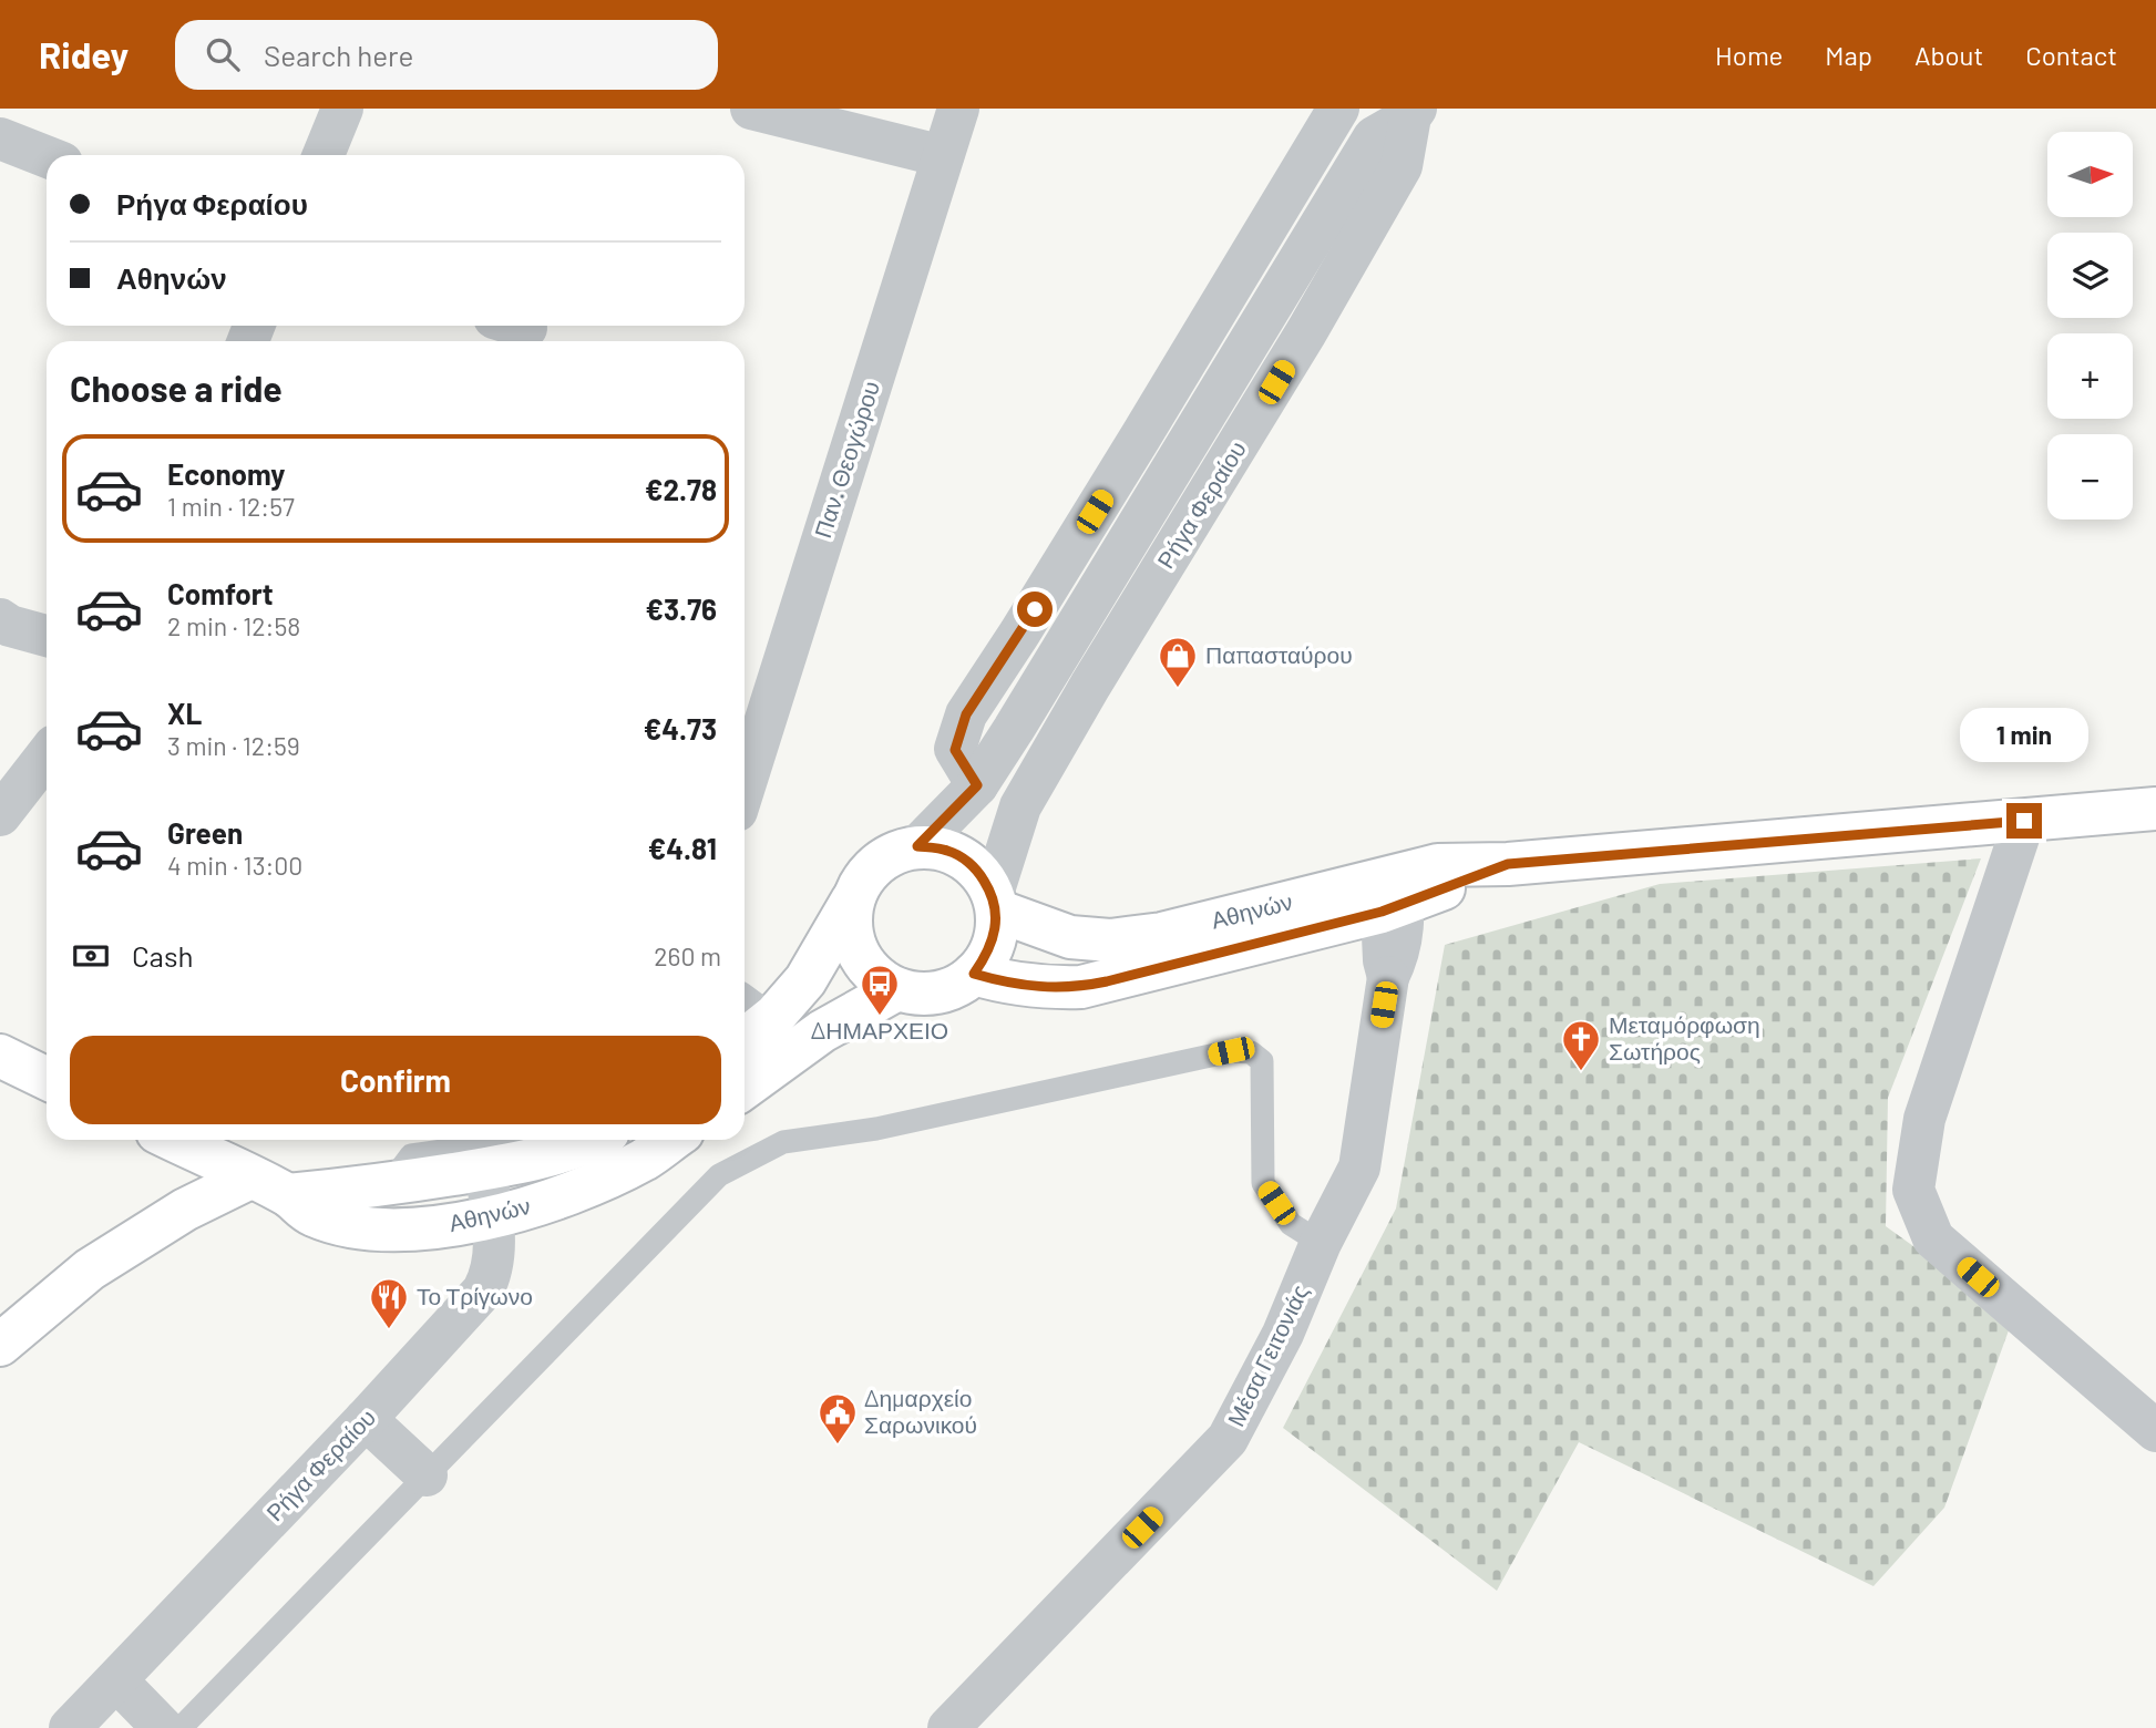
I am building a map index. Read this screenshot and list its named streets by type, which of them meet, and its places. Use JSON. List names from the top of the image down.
{
  "streets": {
    "main road": ["Αθηνών"],
    "street": ["Παν. Θεογώρου", "Ρήγα Φεραίου", "Μέσα Γειτονιάς"]
  },
  "crossings": [
    ["Ρήγα Φεραίου", "Αθηνών"],
    ["Αθηνών", "Μέσα Γειτονιάς"]
  ],
  "places": {
    "shop": ["Παπασταύρου"],
    "bus stop": ["ΔΗΜΑΡΧΕΙΟ"],
    "church": ["Μεταμόρφωση Σωτήρος"],
    "restaurant": ["Το Τρίγωνο"],
    "public building": ["Δημαρχείο Σαρωνικού"]
  },
  "north": "right",
  "page": {
    "header": "Ridey",
    "search": "Search here",
    "nav": [
      "Home",
      "Map",
      "About",
      "Contact"
    ],
    "map_buttons": ["+", "−"],
    "banner": ["Ρήγα Φεραίου", "Αθηνών"],
    "heading": "Choose a ride",
    "list": [
      {
        "name": "Economy",
        "note": "1 min · 12:57",
        "value": "€2.78"
      },
      {
        "name": "Comfort",
        "note": "2 min · 12:58",
        "value": "€3.76"
      },
      {
        "name": "XL",
        "note": "3 min · 12:59",
        "value": "€4.73"
      },
      {
        "name": "Green",
        "note": "4 min · 13:00",
        "value": "€4.81"
      }
    ],
    "bubble": "1 min",
    "pay": ["Cash", "260 m"],
    "buttons": "Confirm"
  }
}
